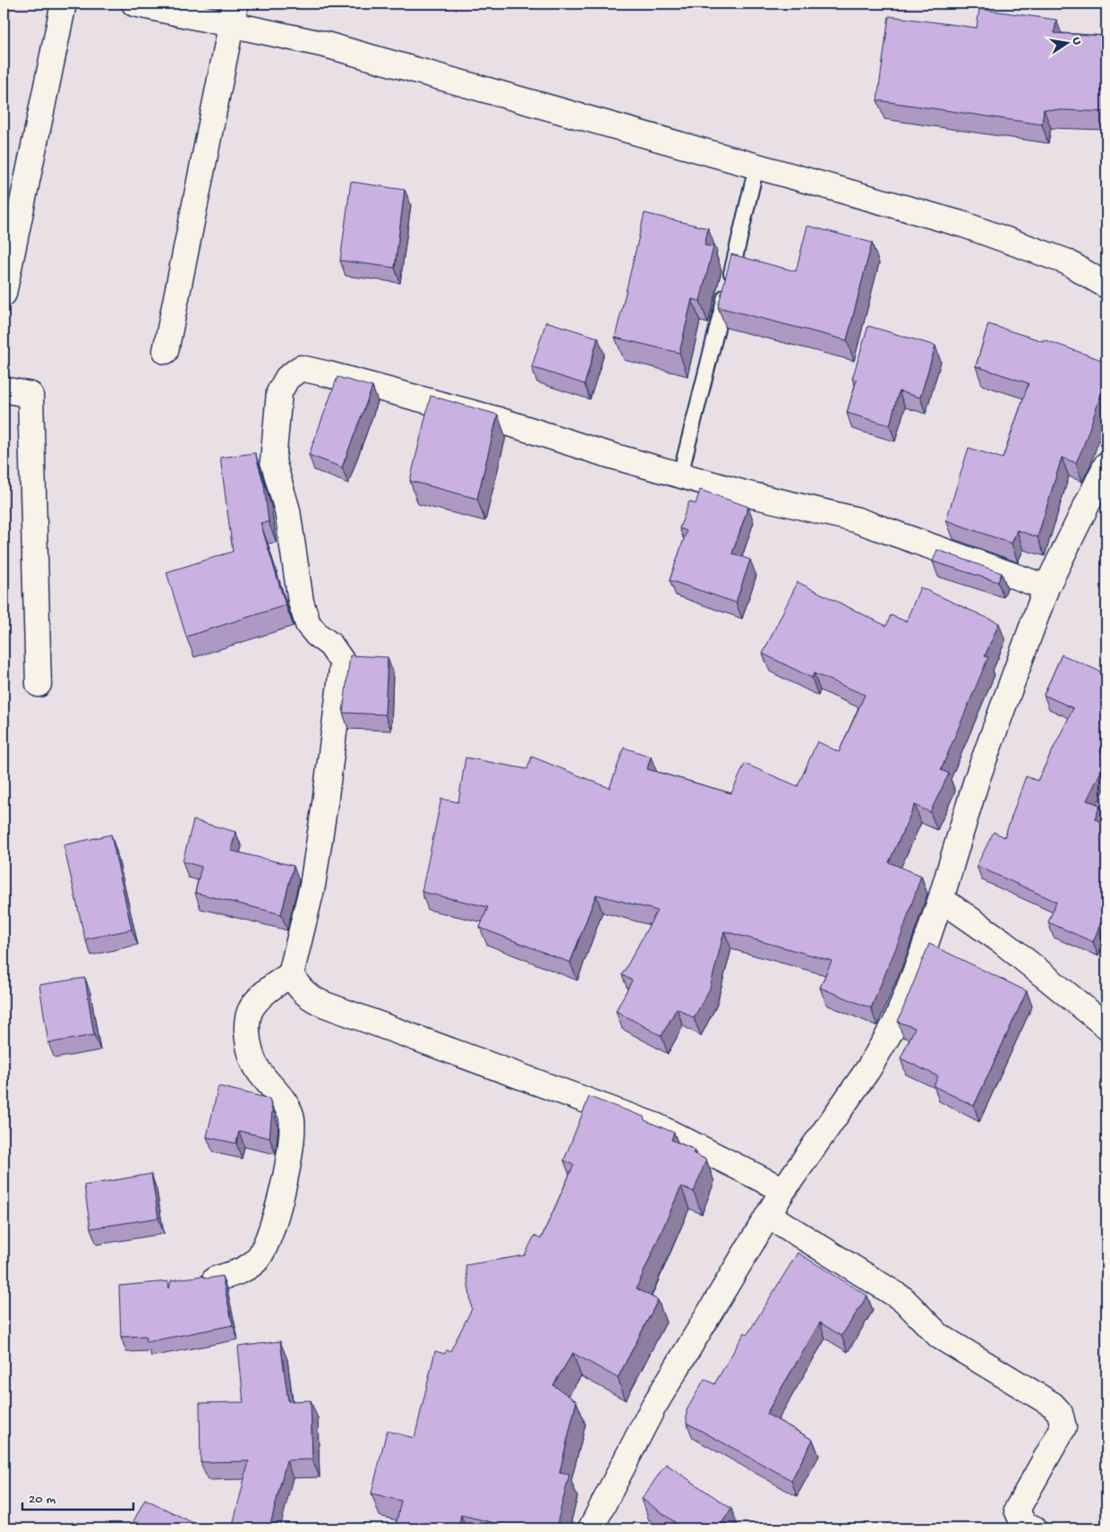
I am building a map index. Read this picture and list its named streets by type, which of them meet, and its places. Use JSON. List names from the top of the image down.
{
  "scale_bar": "20 m",
  "north": "right"
}
